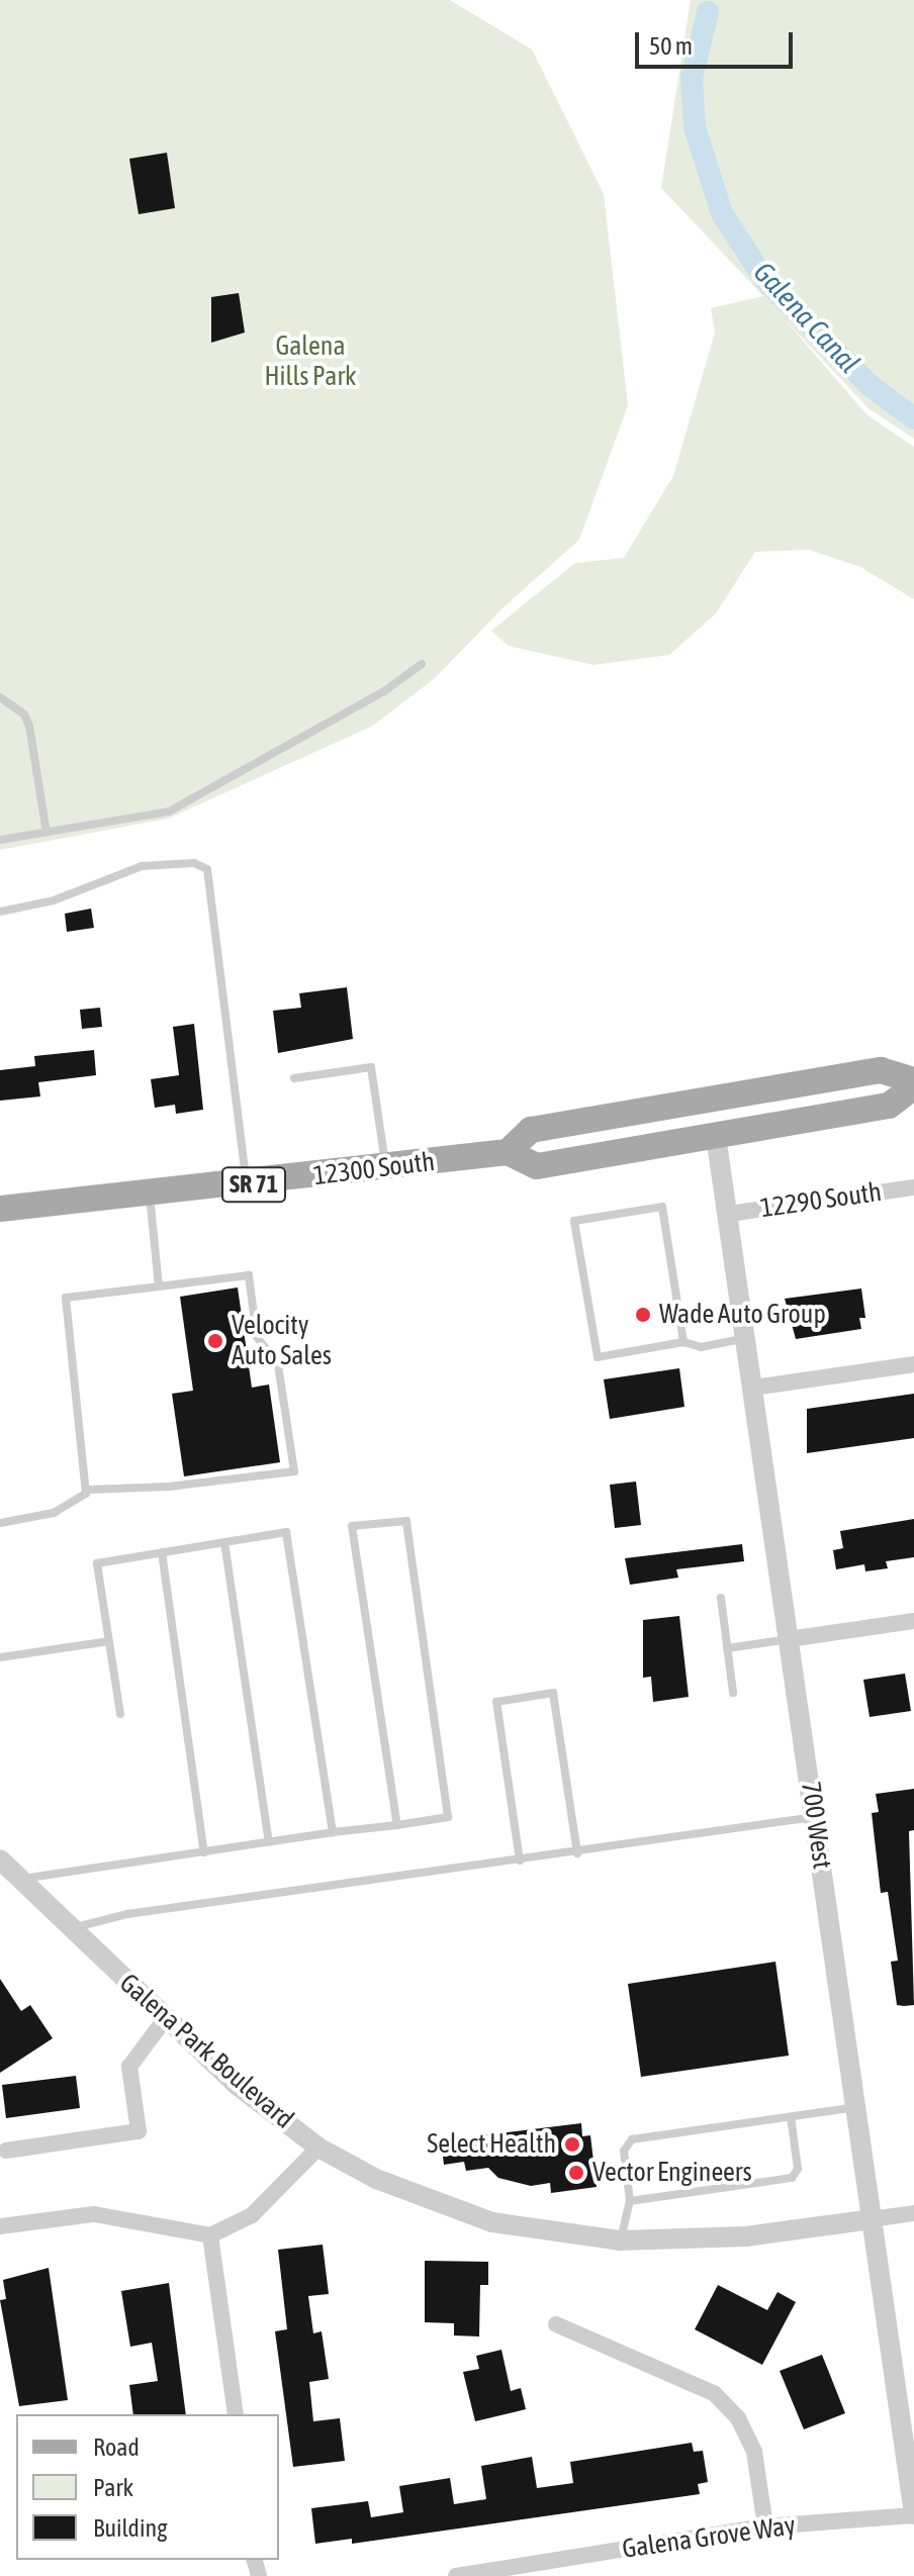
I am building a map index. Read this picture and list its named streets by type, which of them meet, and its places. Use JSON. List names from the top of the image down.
{
  "streets": {
    "main road": ["12300 South", "SR 71"],
    "street": [
      "12290 South",
      "700 West",
      "Galena Park Boulevard",
      "Galena Grove Way"
    ]
  },
  "crossings": [
    ["12300 South", "700 West"],
    ["12290 South", "700 West"],
    ["700 West", "Galena Park Boulevard"],
    ["700 West", "Galena Grove Way"]
  ],
  "water": ["Galena Canal"],
  "parks": ["Galena Hills Park"],
  "places": [
    "Wade Auto Group",
    "Velocity Auto Sales",
    "Select Health",
    "Vector Engineers"
  ],
  "legend": ["Road", "Park", "Building"],
  "scale_bar": "50 m"
}
